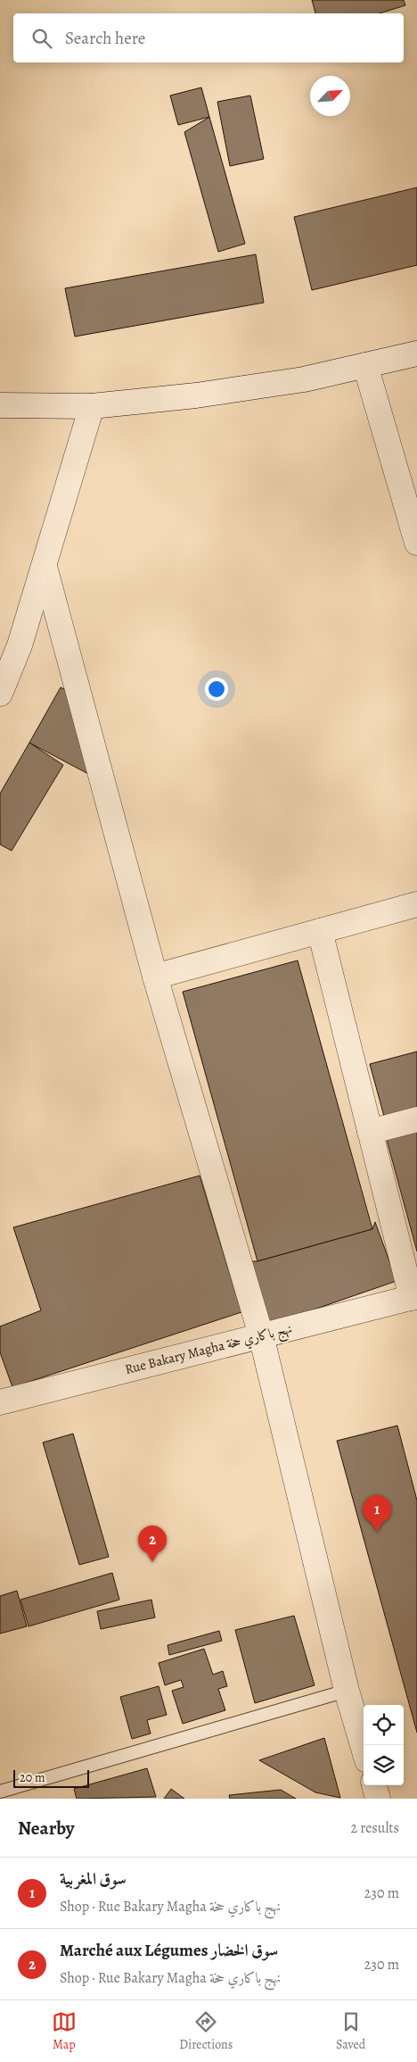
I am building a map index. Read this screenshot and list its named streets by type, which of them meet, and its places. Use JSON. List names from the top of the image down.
{
  "streets": {
    "street": ["Rue Bakary Magha نهج باكاري حخة"]
  },
  "scale_bar": "20 m",
  "north": "top right",
  "page": {
    "search": "Search here",
    "pins": ["1", "2"],
    "scale": "20 m",
    "heading": ["Nearby", "2 results"],
    "list": [
      {
        "mark": "1",
        "name": "سوق المغربية",
        "note": "Shop · Rue Bakary Magha نهج باكاري حخة",
        "value": "230 m"
      },
      {
        "mark": "2",
        "name": "Marché aux Légumes سوق الخضار",
        "note": "Shop · Rue Bakary Magha نهج باكاري حخة",
        "value": "230 m"
      }
    ],
    "nav": ["Map", "Directions", "Saved"]
  }
}
